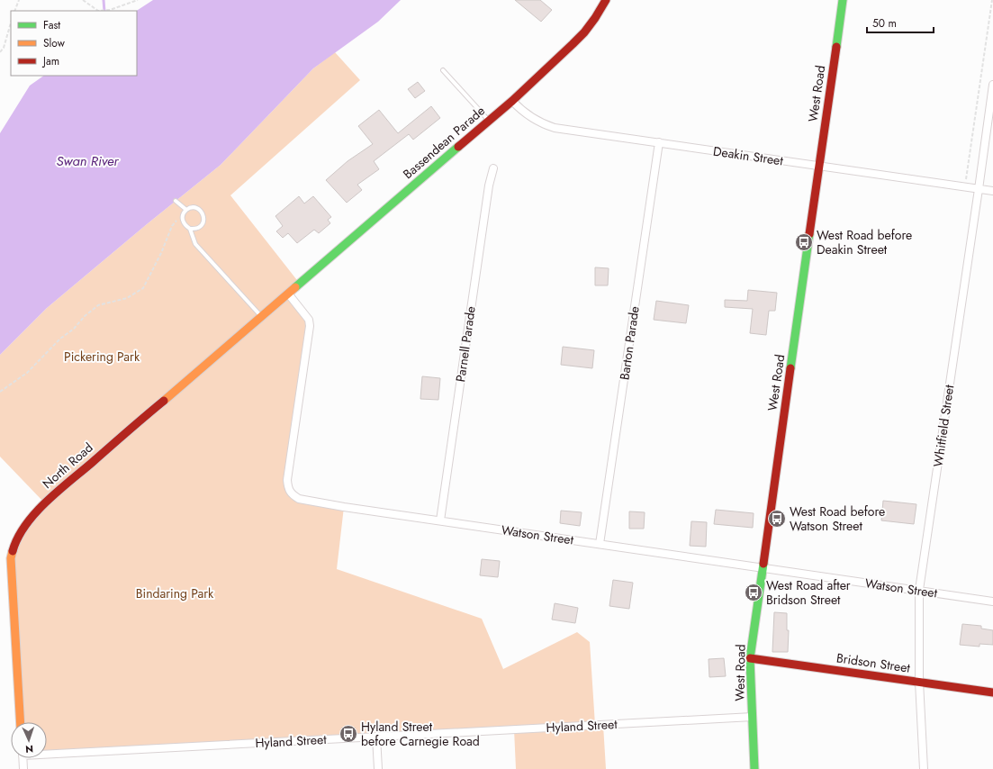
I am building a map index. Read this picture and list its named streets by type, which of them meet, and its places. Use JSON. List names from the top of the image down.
{
  "streets": {
    "street": [
      "West Road",
      "Bassendean Parade",
      "Deakin Street",
      "Barton Parade",
      "Parnell Parade",
      "Whitfield Street",
      "North Road",
      "Watson Street",
      "Bridson Street",
      "Hyland Street"
    ]
  },
  "crossings": [
    ["West Road", "Deakin Street"],
    ["West Road", "Watson Street"],
    ["West Road", "Bridson Street"],
    ["West Road", "Hyland Street"],
    ["Bassendean Parade", "Deakin Street"],
    ["Bassendean Parade", "North Road"],
    ["Bassendean Parade", "Watson Street"],
    ["Deakin Street", "Barton Parade"],
    ["Deakin Street", "Whitfield Street"],
    ["Barton Parade", "Watson Street"],
    ["Parnell Parade", "Watson Street"],
    ["Whitfield Street", "Watson Street"],
    ["Whitfield Street", "Bridson Street"],
    ["North Road", "Watson Street"]
  ],
  "water": ["Swan River"],
  "parks": ["Pickering Park", "Bindaring Park"],
  "places": {
    "bus stop": [
      "West Road before Deakin Street",
      "West Road before Watson Street",
      "West Road after Bridson Street",
      "Hyland Street before Carnegie Road"
    ]
  },
  "legend": ["Fast", "Slow", "Jam"],
  "scale_bar": "50 m",
  "north": "bottom"
}
